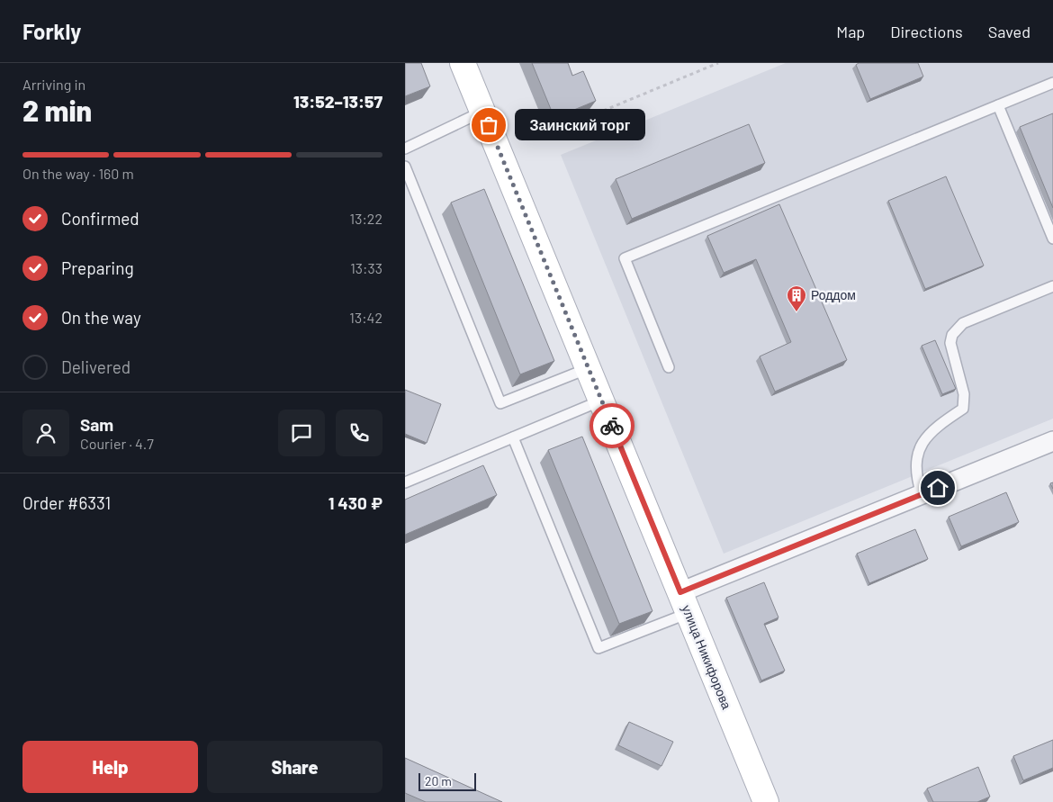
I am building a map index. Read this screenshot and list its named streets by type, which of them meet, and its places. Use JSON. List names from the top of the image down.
{
  "streets": {
    "main road": ["улица Никифорова"]
  },
  "places": {
    "other": ["Заинский торг"],
    "building": ["Роддом"]
  },
  "scale_bar": "20 m",
  "page": {
    "header": "Forkly",
    "nav": ["Map", "Directions", "Saved"],
    "heading": ["2 min", "Arriving in", "13:52–13:57"],
    "panel": [
      "Sam",
      "Courier · 4.7",
      "Order #6331",
      "1 430 ₽"
    ],
    "bubble": "Заинский торг",
    "bar": "On the way · 160 m",
    "list": [
      ["Confirmed", "13:22"],
      ["Preparing", "13:33"],
      ["On the way", "13:42"],
      "Delivered"
    ],
    "buttons": ["Help", "Share"],
    "scale": "20 m"
  }
}
